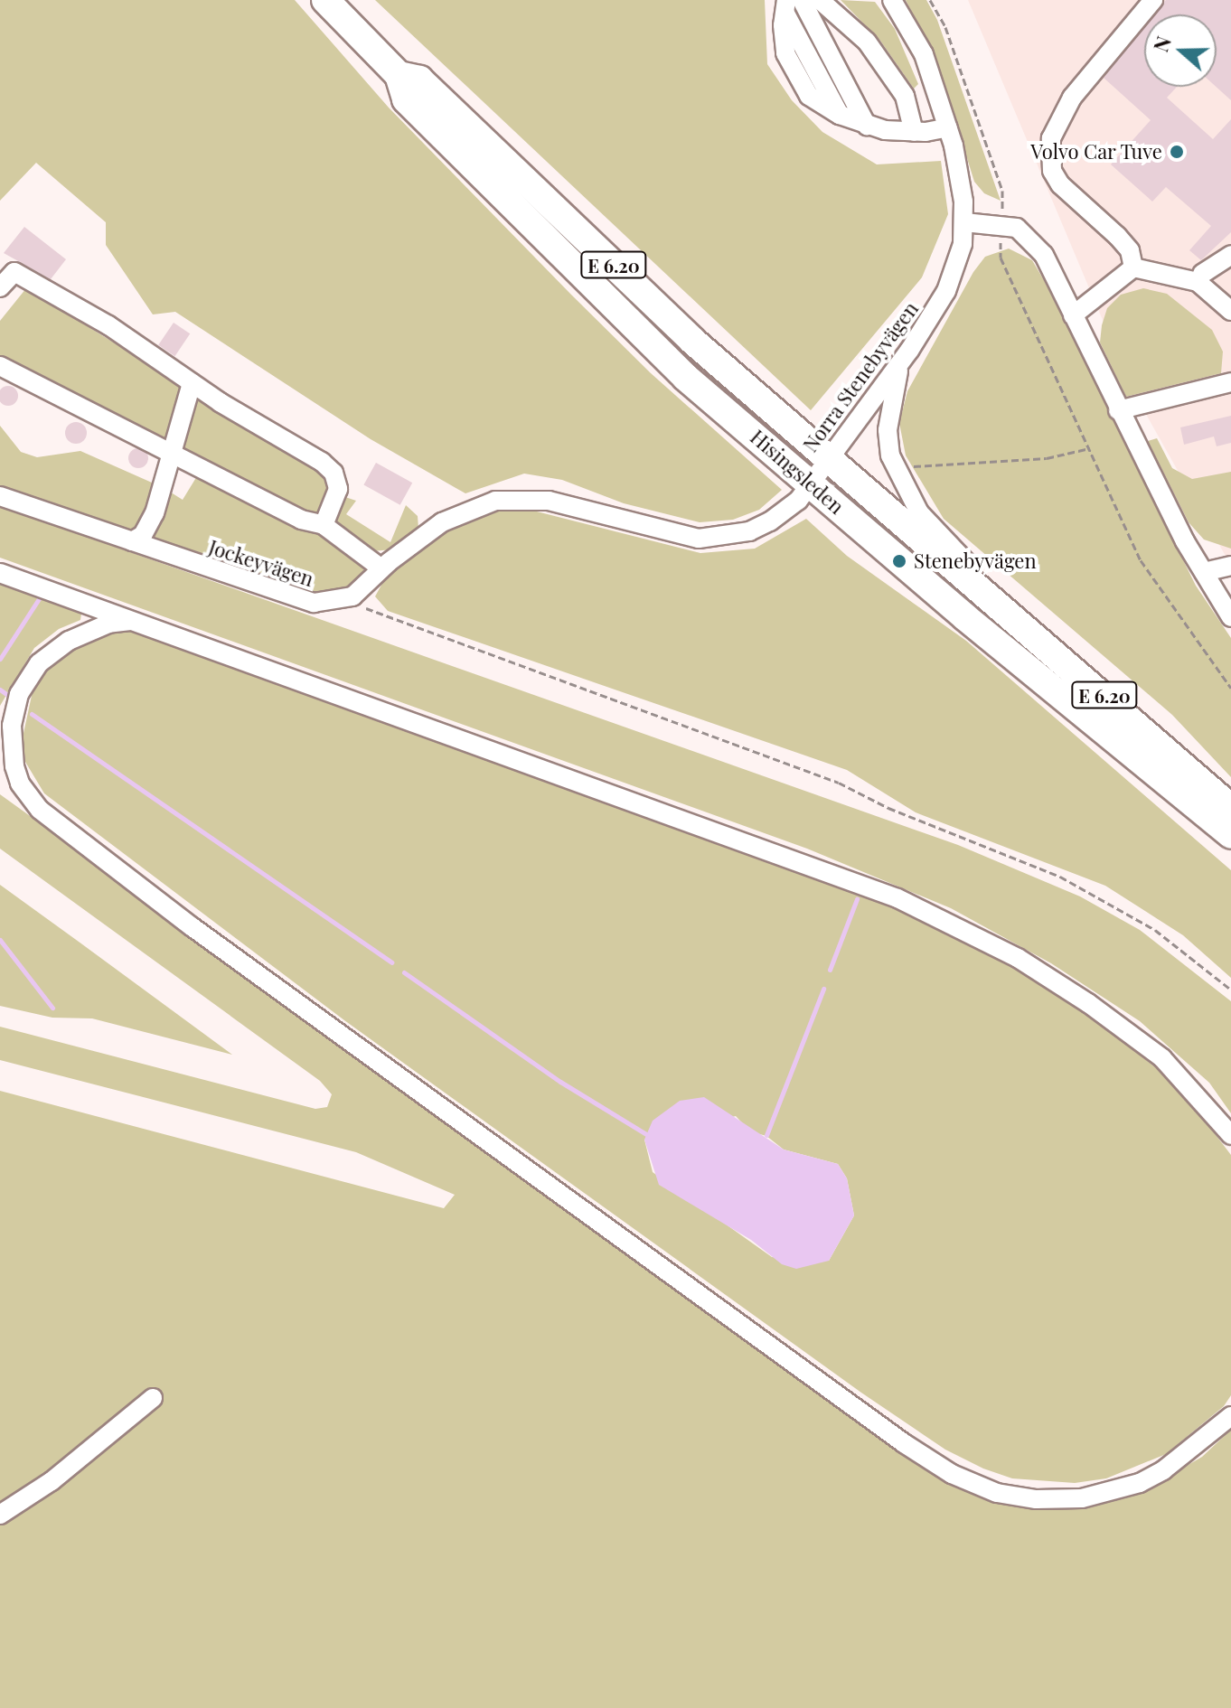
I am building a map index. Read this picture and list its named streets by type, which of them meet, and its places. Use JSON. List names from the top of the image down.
{
  "streets": {
    "highway": ["E 6.20", "Hisingsleden"],
    "street": ["Norra Stenebyvägen", "Jockeyvägen"]
  },
  "crossings": [
    ["Norra Stenebyvägen", "Hisingsleden"]
  ],
  "places": ["Volvo Car Tuve", "Stenebyvägen"],
  "north": "left"
}
